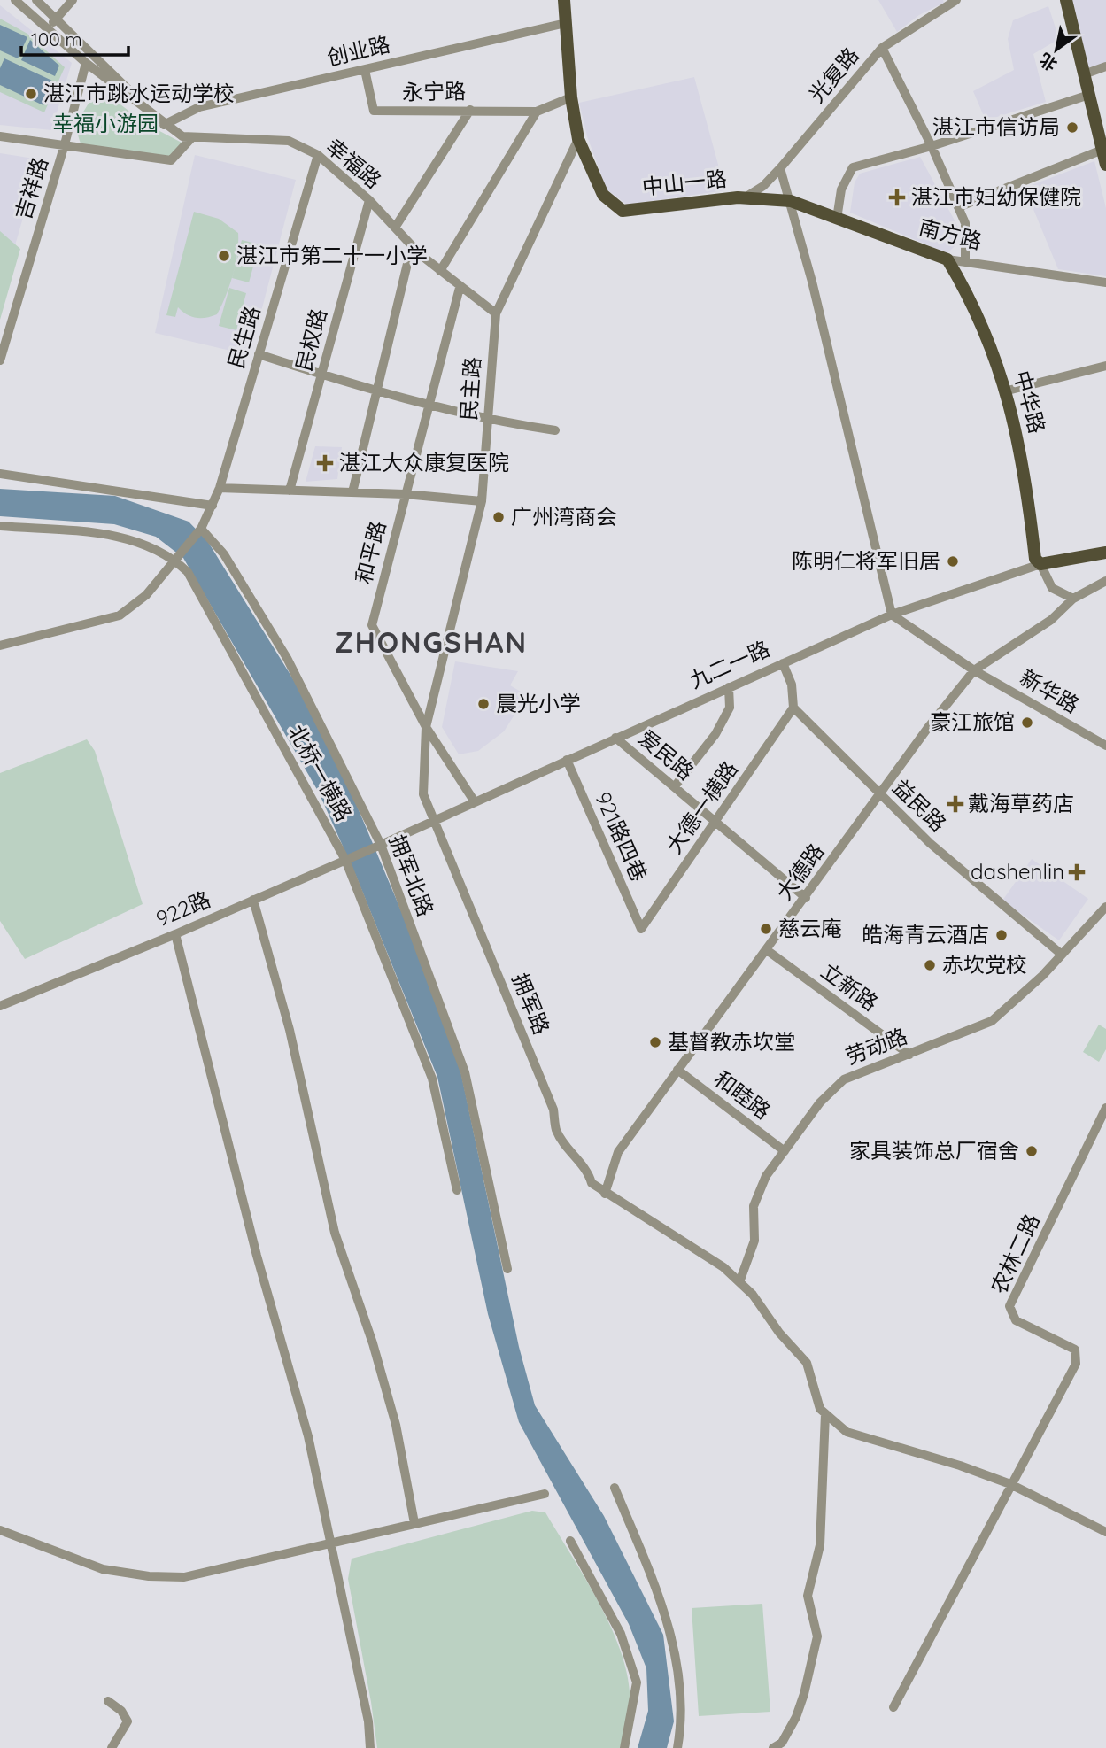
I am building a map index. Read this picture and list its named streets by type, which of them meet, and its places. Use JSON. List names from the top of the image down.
{
  "streets": {
    "main road": [
      "中山一路",
      "南方路",
      "中华路",
      "九二一路"
    ],
    "street": [
      "创业路",
      "光复路",
      "永宁路",
      "幸福路",
      "吉祥路",
      "民生路",
      "民权路",
      "民主路",
      "和平路",
      "新华路",
      "爱民路",
      "北桥一横路",
      "益民路",
      "大德一横路",
      "921路四巷",
      "大德路",
      "拥军北路",
      "922路",
      "立新路",
      "拥军路",
      "劳动路",
      "和睦路",
      "农林二路"
    ]
  },
  "crossings": [
    ["创业路", "永宁路"],
    ["创业路", "中山一路"],
    ["光复路", "中山一路"],
    ["幸福路", "民生路"],
    ["幸福路", "民权路"],
    ["幸福路", "民主路"],
    ["幸福路", "和平路"],
    ["中山一路", "南方路"],
    ["中山一路", "民主路"],
    ["南方路", "中华路"],
    ["民生路", "北桥一横路"],
    ["民生路", "拥军北路"],
    ["民主路", "和平路"],
    ["中华路", "九二一路"],
    ["和平路", "九二一路"],
    ["九二一路", "新华路"],
    ["九二一路", "爱民路"],
    ["九二一路", "921路四巷"],
    ["九二一路", "拥军北路"],
    ["九二一路", "922路"],
    ["九二一路", "拥军路"],
    ["新华路", "大德路"],
    ["爱民路", "大德一横路"],
    ["爱民路", "大德路"],
    ["北桥一横路", "922路"],
    ["益民路", "大德一横路"],
    ["益民路", "大德路"],
    ["益民路", "劳动路"],
    ["大德一横路", "921路四巷"],
    ["大德路", "立新路"],
    ["大德路", "拥军路"],
    ["大德路", "和睦路"],
    ["拥军北路", "922路"],
    ["立新路", "劳动路"],
    ["劳动路", "和睦路"]
  ],
  "districts": ["ZHONGSHAN"],
  "parks": ["幸福小游园"],
  "places": {
    "other": [
      "湛江市跳水运动学校",
      "湛江市信访局",
      "湛江市第二十一小学",
      "广州湾商会",
      "陈明仁将军旧居",
      "晨光小学",
      "豪江旅馆",
      "慈云庵",
      "皓海青云酒店",
      "赤坎党校",
      "基督教赤坎堂",
      "家具装饰总厂宿舍"
    ],
    "health": [
      "湛江市妇幼保健院",
      "湛江大众康复医院",
      "戴海草药店",
      "dashenlin"
    ]
  },
  "scale_bar": "100 m",
  "north": "bottom left"
}
